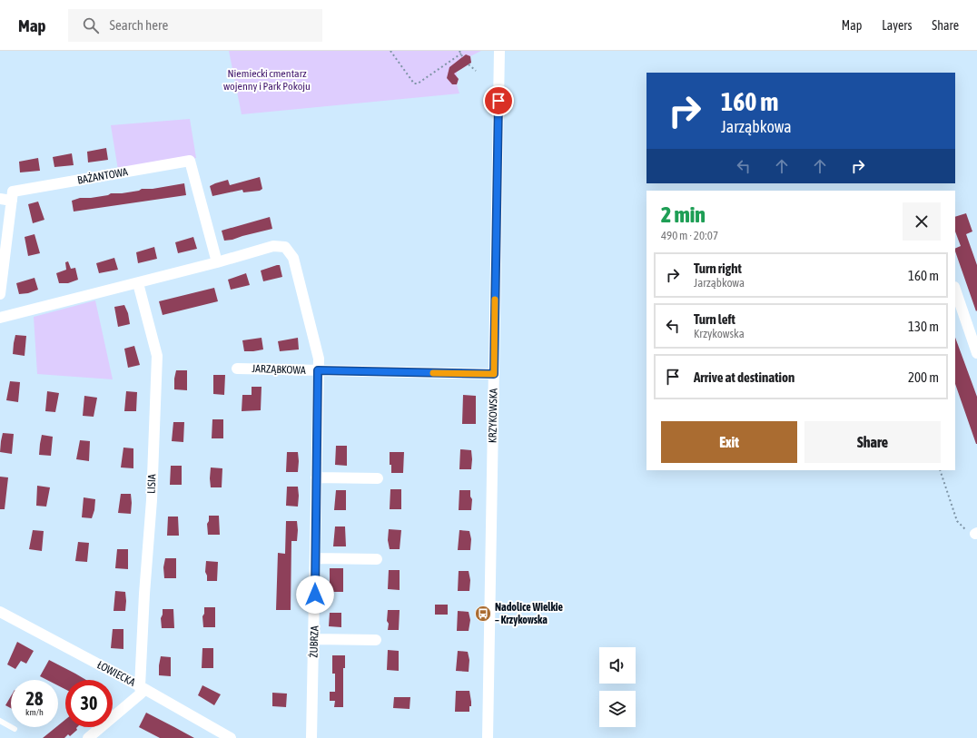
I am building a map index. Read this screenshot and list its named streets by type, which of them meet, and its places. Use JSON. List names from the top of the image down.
{
  "streets": {
    "street": [
      "BAŻANTOWA",
      "JARZĄBKOWA",
      "KRZYKOWSKA",
      "LISIA",
      "ŻUBRZA",
      "ŁOWIECKA"
    ]
  },
  "crossings": [
    ["BAŻANTOWA", "ŻUBRZA"],
    ["JARZĄBKOWA", "KRZYKOWSKA"],
    ["JARZĄBKOWA", "ŻUBRZA"],
    ["LISIA", "ŁOWIECKA"]
  ],
  "parks": ["Niemiecki cmentarz wojenny i Park Pokoju"],
  "places": {
    "bus stop": ["Nadolice Wielkie – Krzykowska"]
  },
  "page": {
    "header": "Map",
    "search": "Search here",
    "nav": ["Map", "Layers", "Share"],
    "turn": ["160 m", "Jarząbkowa"],
    "heading": ["2 min", "490 m · 20:07"],
    "list": [
      {
        "name": "Turn right",
        "note": "Jarząbkowa",
        "value": "160 m"
      },
      {
        "name": "Turn left",
        "note": "Krzykowska",
        "value": "130 m"
      },
      {
        "name": "Arrive at destination",
        "value": "200 m"
      }
    ],
    "buttons": ["Exit", "Share"],
    "speed": "28 km/h",
    "limit": "30"
  }
}
